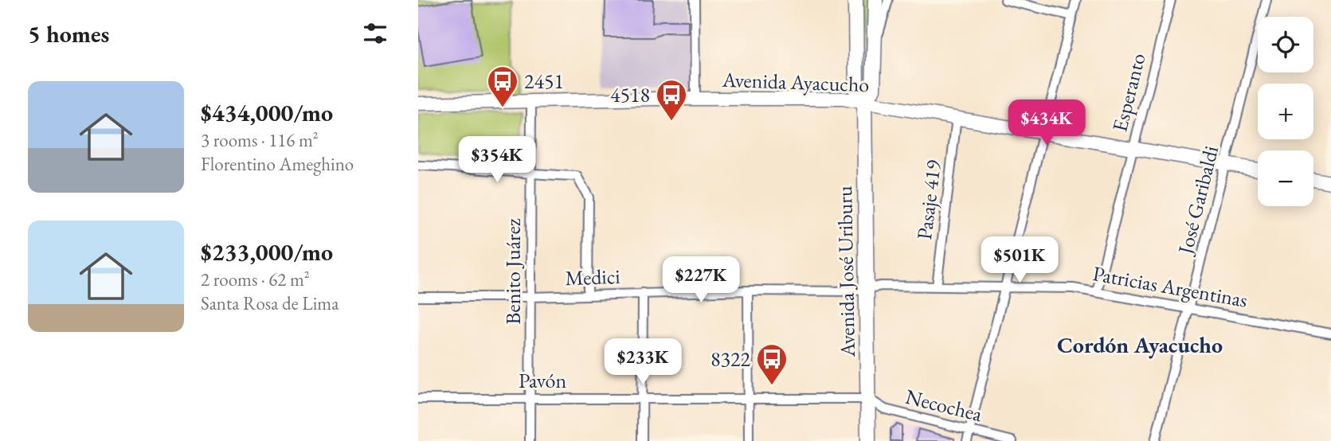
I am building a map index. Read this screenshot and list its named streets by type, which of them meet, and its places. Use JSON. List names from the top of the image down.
{
  "streets": {
    "main road": ["Avenida Ayacucho", "Avenida José Uriburu"],
    "street": [
      "Esperanto",
      "Pasaje 419",
      "José Garibaldi",
      "Benito Juárez",
      "Medici",
      "Patricias Argentinas",
      "Pavón",
      "Necochea"
    ]
  },
  "crossings": [
    ["Avenida Ayacucho", "Esperanto"],
    ["Avenida Ayacucho", "Pasaje 419"],
    ["Avenida Ayacucho", "José Garibaldi"],
    ["Avenida Ayacucho", "Benito Juárez"],
    ["Avenida Ayacucho", "Avenida José Uriburu"],
    ["Esperanto", "Patricias Argentinas"],
    ["Pasaje 419", "Patricias Argentinas"],
    ["José Garibaldi", "Patricias Argentinas"],
    ["Benito Juárez", "Medici"],
    ["Benito Juárez", "Pavón"],
    ["Avenida José Uriburu", "Medici"],
    ["Avenida José Uriburu", "Patricias Argentinas"],
    ["Avenida José Uriburu", "Pavón"],
    ["Avenida José Uriburu", "Necochea"],
    ["Medici", "Patricias Argentinas"],
    ["Pavón", "Necochea"]
  ],
  "districts": ["Cordón Ayacucho"],
  "places": {
    "bus stop": ["2451", "4518", "8322"]
  },
  "page": {
    "heading": "5 homes",
    "map_buttons": ["+", "−"],
    "list": [
      {
        "name": "$434,000/mo",
        "note": "3 rooms · 116 m² · Florentino Ameghino"
      },
      {
        "name": "$233,000/mo",
        "note": "2 rooms · 62 m² · Santa Rosa de Lima"
      }
    ],
    "price": [
      "$434K",
      "$354K",
      "$501K",
      "$227K",
      "$233K"
    ]
  }
}
